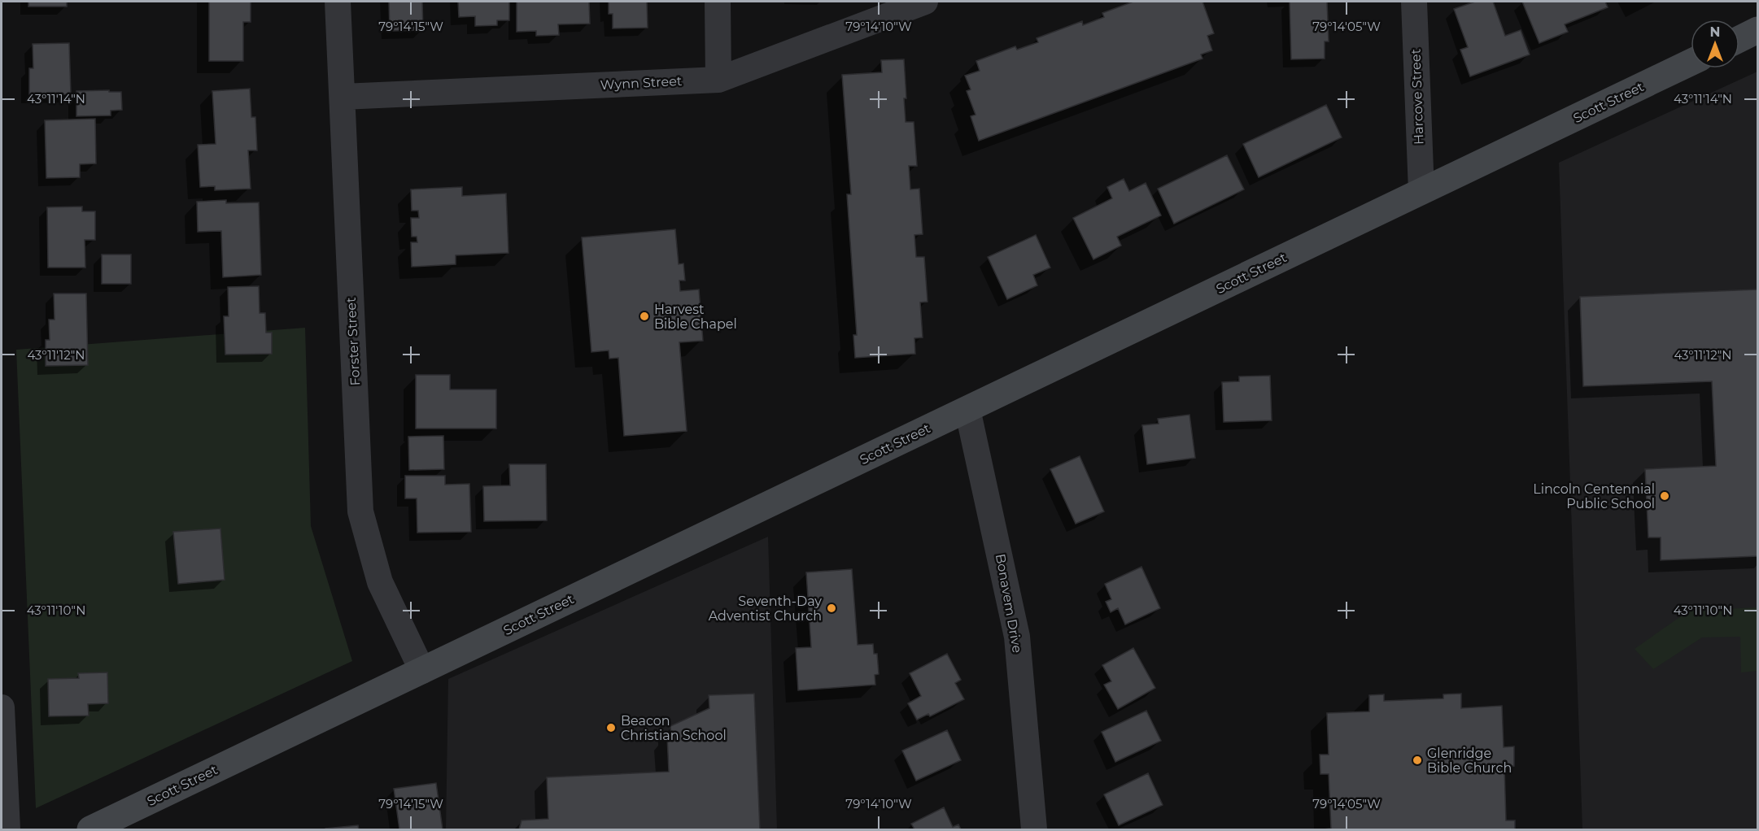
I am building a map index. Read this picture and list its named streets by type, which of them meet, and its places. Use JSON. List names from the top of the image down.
{
  "streets": {
    "main road": ["Scott Street"],
    "street": [
      "Wynn Street",
      "Harcove Street",
      "Forster Street",
      "Bonavem Drive"
    ]
  },
  "crossings": [
    ["Wynn Street", "Forster Street"],
    ["Harcove Street", "Scott Street"],
    ["Scott Street", "Forster Street"],
    ["Scott Street", "Bonavem Drive"]
  ],
  "places": [
    "Harvest Bible Chapel",
    "Lincoln Centennial Public School",
    "Seventh-Day Adventist Church",
    "Beacon Christian School",
    "Glenridge Bible Church"
  ],
  "north": "top",
  "coordinates": [
    "79°14'15\"W",
    "79°14'10\"W",
    "79°14'05\"W",
    "43°11'14\"N",
    "43°11'12\"N",
    "43°11'10\"N"
  ]
}
